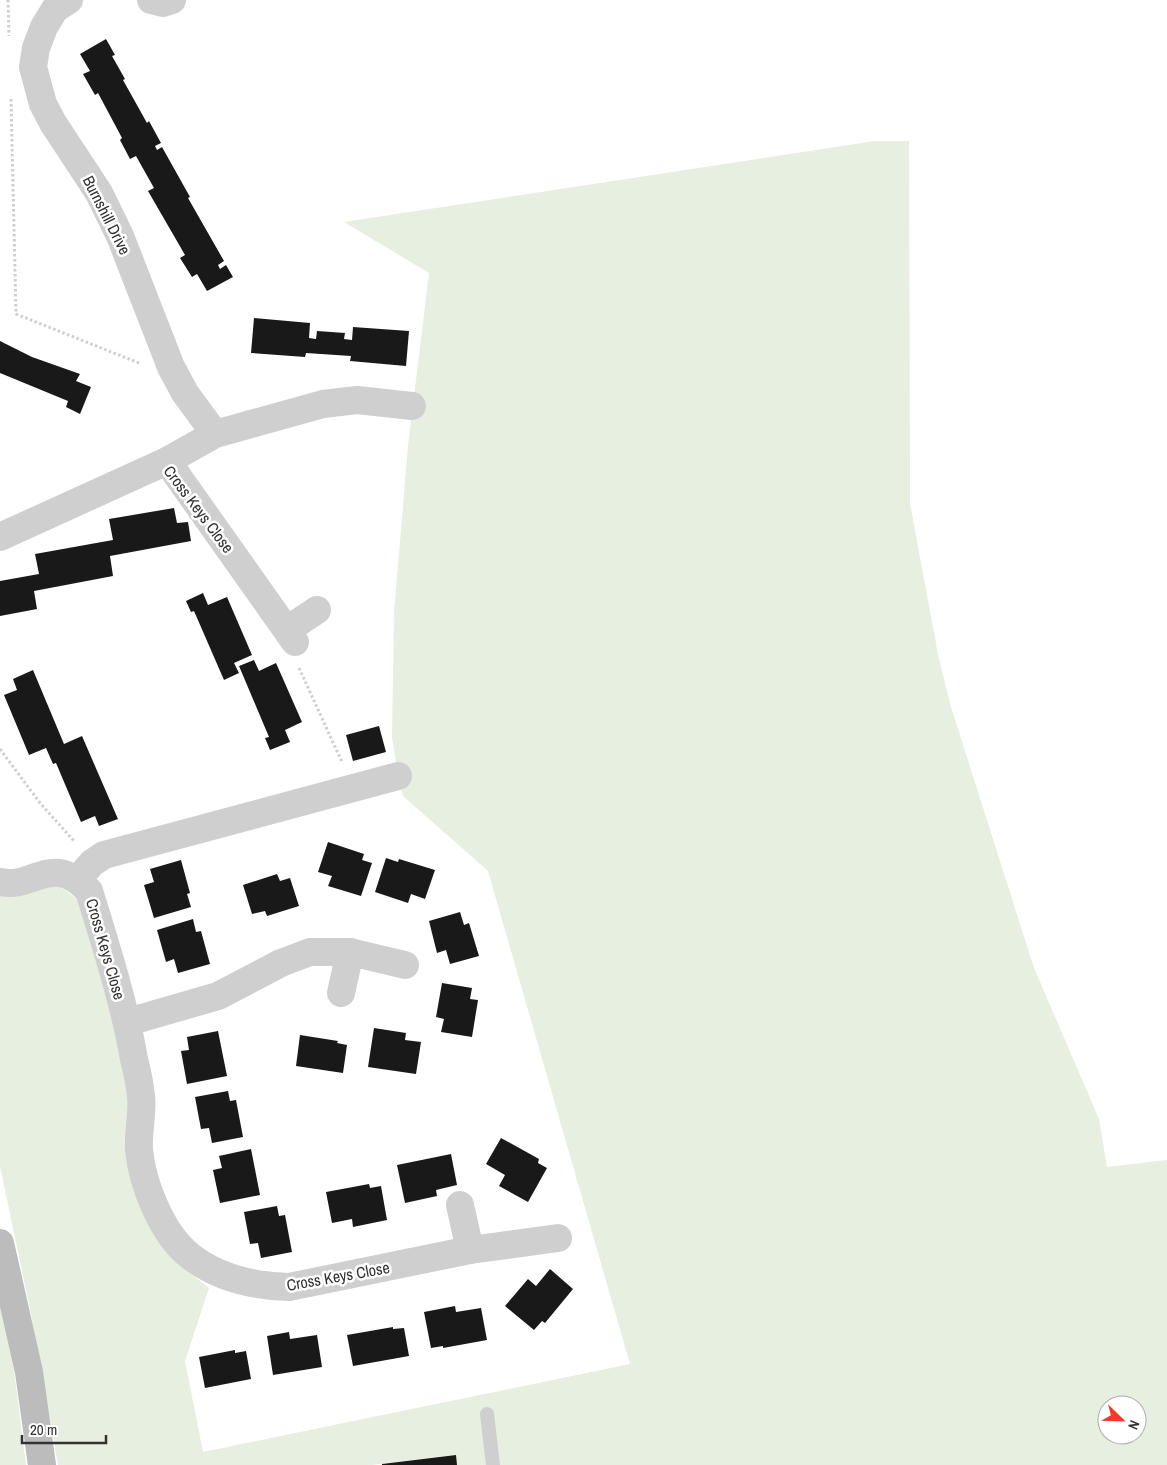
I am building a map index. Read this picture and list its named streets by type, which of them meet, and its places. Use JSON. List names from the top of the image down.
{
  "streets": {
    "street": ["Burnshill Drive", "Cross Keys Close"]
  },
  "scale_bar": "20 m",
  "north": "bottom right"
}
